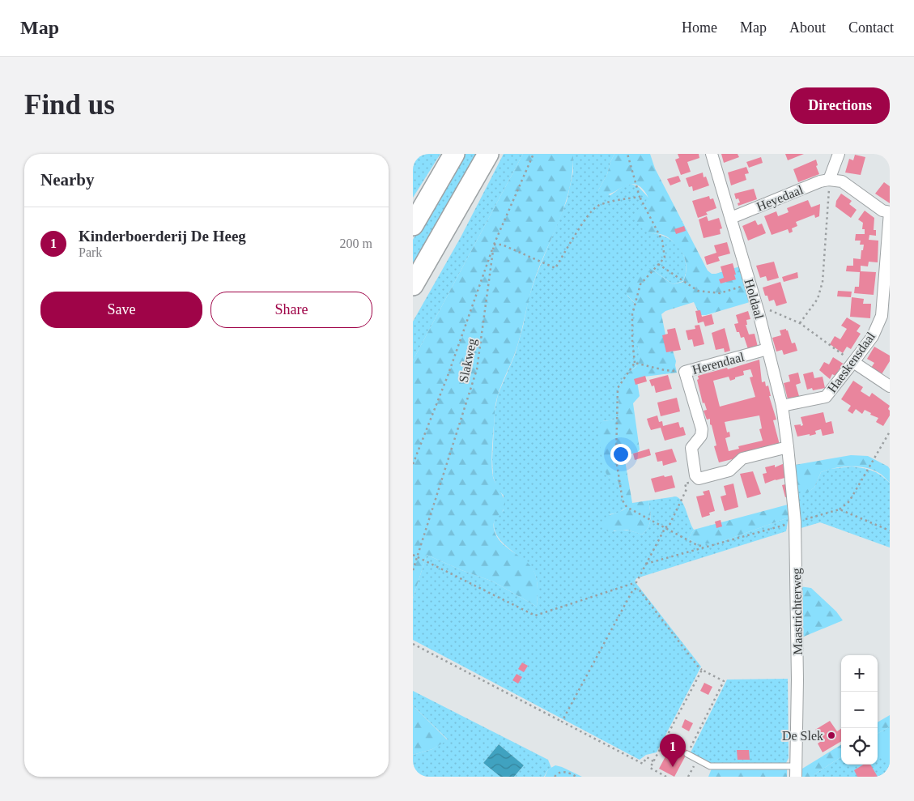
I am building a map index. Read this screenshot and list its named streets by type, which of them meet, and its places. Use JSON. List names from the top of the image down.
{
  "streets": {
    "street": [
      "Heyedaal",
      "Holdaal",
      "Haeskensdaal",
      "Herendaal",
      "Maastrichterweg"
    ],
    "path": ["Slakweg"]
  },
  "crossings": [
    ["Heyedaal", "Holdaal"],
    ["Holdaal", "Haeskensdaal"],
    ["Holdaal", "Herendaal"],
    ["Holdaal", "Maastrichterweg"]
  ],
  "places": ["De Slek"],
  "page": {
    "header": "Map",
    "nav": [
      "Home",
      "Map",
      "About",
      "Contact"
    ],
    "buttons": [
      "Directions",
      ["Save", "Share"]
    ],
    "title": "Find us",
    "heading": "Nearby",
    "list": [
      {
        "mark": "1",
        "name": "Kinderboerderij De Heeg",
        "note": "Park",
        "value": "200 m"
      }
    ],
    "map_buttons": ["+", "−"],
    "pins": "1"
  }
}
